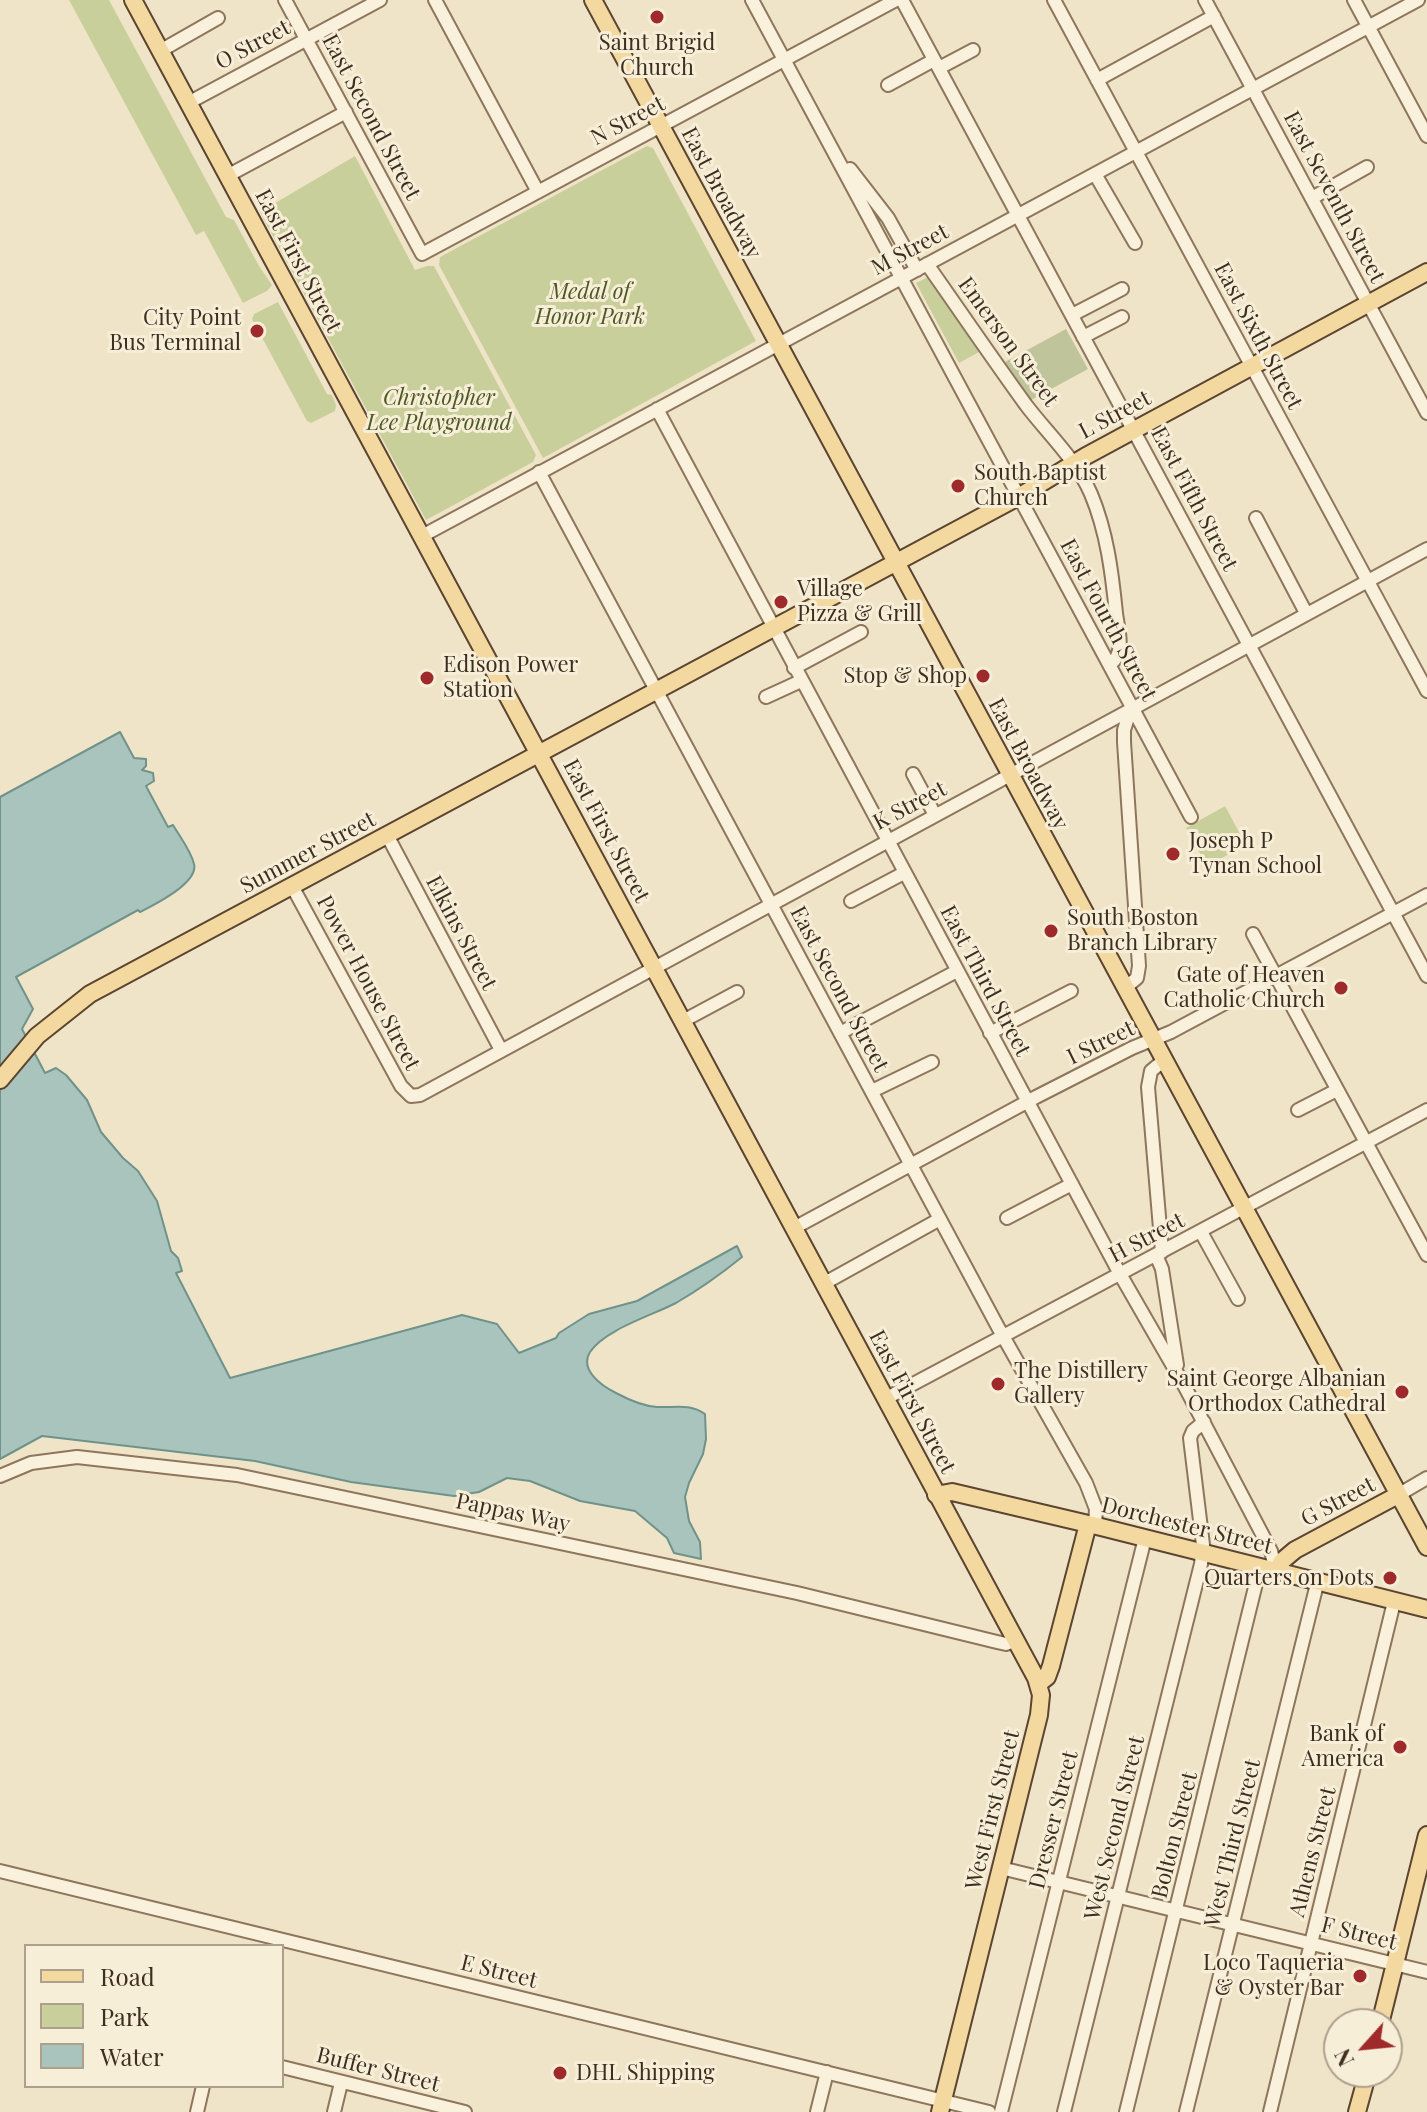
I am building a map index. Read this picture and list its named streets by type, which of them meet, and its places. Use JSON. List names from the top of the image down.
{
  "streets": {
    "main road": [
      "East Broadway",
      "East First Street",
      "L Street",
      "Summer Street",
      "G Street",
      "Dorchester Street",
      "West First Street"
    ],
    "street": [
      "O Street",
      "East Second Street",
      "N Street",
      "East Seventh Street",
      "M Street",
      "East Sixth Street",
      "Emerson Street",
      "East Fifth Street",
      "East Fourth Street",
      "K Street",
      "Elkins Street",
      "East Third Street",
      "Power House Street",
      "I Street",
      "H Street",
      "Pappas Way",
      "Dresser Street",
      "West Second Street",
      "Bolton Street",
      "West Third Street",
      "Athens Street",
      "F Street",
      "E Street",
      "Buffer Street"
    ]
  },
  "crossings": [
    ["O Street", "East Second Street"],
    ["O Street", "East First Street"],
    ["East Second Street", "N Street"],
    ["East Second Street", "M Street"],
    ["East Second Street", "L Street"],
    ["East Second Street", "K Street"],
    ["East Second Street", "Summer Street"],
    ["East Second Street", "I Street"],
    ["East Second Street", "H Street"],
    ["East Second Street", "Dorchester Street"],
    ["East Second Street", "West First Street"],
    ["N Street", "East Broadway"],
    ["N Street", "East Fifth Street"],
    ["N Street", "East Fourth Street"],
    ["East Broadway", "M Street"],
    ["East Broadway", "L Street"],
    ["East Broadway", "K Street"],
    ["East Broadway", "I Street"],
    ["East Broadway", "H Street"],
    ["East Broadway", "G Street"],
    ["East Seventh Street", "M Street"],
    ["East Seventh Street", "L Street"],
    ["M Street", "East First Street"],
    ["M Street", "East Sixth Street"],
    ["M Street", "Emerson Street"],
    ["M Street", "East Fifth Street"],
    ["M Street", "East Fourth Street"],
    ["M Street", "East Third Street"],
    ["East First Street", "K Street"],
    ["East First Street", "Summer Street"],
    ["East First Street", "I Street"],
    ["East First Street", "H Street"],
    ["East First Street", "Pappas Way"],
    ["East First Street", "Dorchester Street"],
    ["East First Street", "West First Street"],
    ["East Sixth Street", "L Street"],
    ["East Sixth Street", "K Street"],
    ["Emerson Street", "L Street"],
    ["Emerson Street", "East Fourth Street"],
    ["L Street", "East Fifth Street"],
    ["L Street", "East Fourth Street"],
    ["L Street", "Summer Street"],
    ["L Street", "East Third Street"],
    ["East Fifth Street", "K Street"],
    ["East Fifth Street", "I Street"],
    ["East Fourth Street", "K Street"],
    ["K Street", "Elkins Street"],
    ["K Street", "East Third Street"],
    ["K Street", "Power House Street"],
    ["Summer Street", "Elkins Street"],
    ["Summer Street", "Power House Street"],
    ["East Third Street", "I Street"],
    ["East Third Street", "H Street"],
    ["East Third Street", "G Street"],
    ["East Third Street", "Dorchester Street"],
    ["East Third Street", "Bolton Street"],
    ["G Street", "Dorchester Street"],
    ["G Street", "Bolton Street"],
    ["Dorchester Street", "West First Street"],
    ["Dorchester Street", "Dresser Street"],
    ["Dorchester Street", "West Second Street"],
    ["Dorchester Street", "Bolton Street"],
    ["Dorchester Street", "West Third Street"],
    ["Dorchester Street", "Athens Street"],
    ["West First Street", "F Street"],
    ["West First Street", "E Street"],
    ["Dresser Street", "F Street"],
    ["West Second Street", "F Street"],
    ["Bolton Street", "F Street"],
    ["West Third Street", "F Street"],
    ["Athens Street", "F Street"]
  ],
  "parks": ["Medal of Honor Park", "Christopher Lee Playground"],
  "places": [
    "Saint Brigid Church",
    "City Point Bus Terminal",
    "South Baptist Church",
    "Village Pizza & Grill",
    "Stop & Shop",
    "Edison Power Station",
    "Joseph P Tynan School",
    "South Boston Branch Library",
    "Gate of Heaven Catholic Church",
    "The Distillery Gallery",
    "Saint George Albanian Orthodox Cathedral",
    "Quarters on Dots",
    "Bank of America",
    "Loco Taqueria & Oyster Bar",
    "DHL Shipping"
  ],
  "legend": ["Road", "Park", "Water"],
  "north": "bottom left"
}
